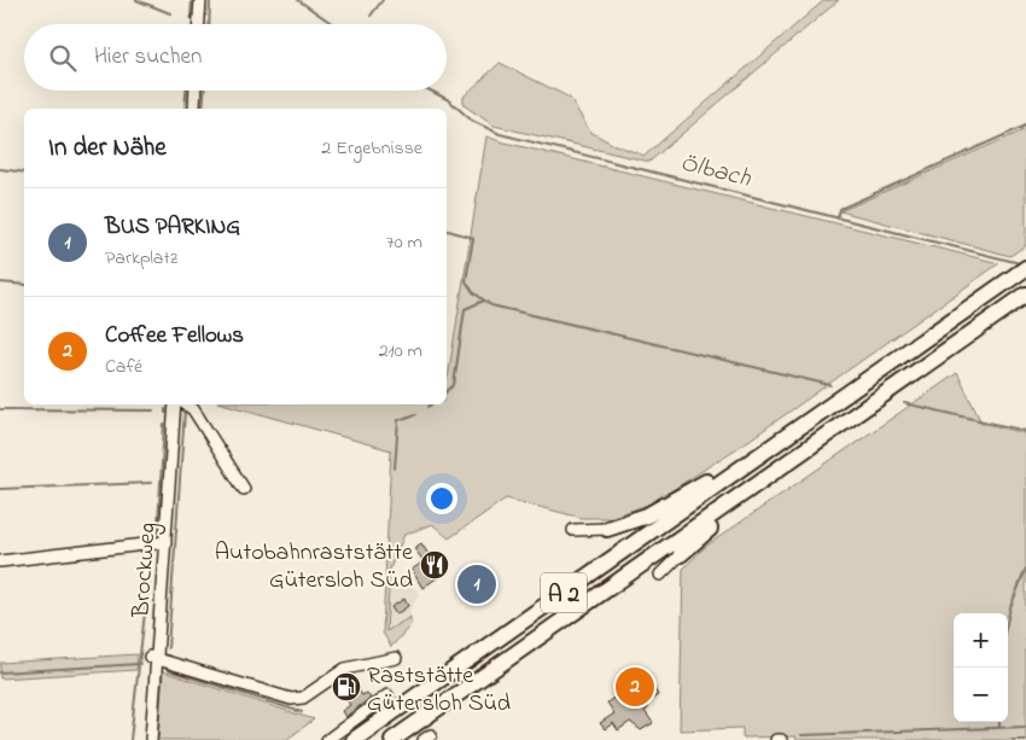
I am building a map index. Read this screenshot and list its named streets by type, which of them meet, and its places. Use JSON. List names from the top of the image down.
{
  "streets": {
    "highway": ["A 2"],
    "street": ["Brockweg"]
  },
  "water": ["Ölbach"],
  "places": {
    "restaurant": ["Autobahnraststätte Gütersloh Süd"],
    "fuel station": ["Raststätte Gütersloh Süd"]
  },
  "page": {
    "search": "Hier suchen",
    "heading": ["In der Nähe", "2 Ergebnisse"],
    "list": [
      {
        "mark": "1",
        "name": "BUS PARKING",
        "note": "Parkplatz",
        "value": "70 m"
      },
      {
        "mark": "2",
        "name": "Coffee Fellows",
        "note": "Café",
        "value": "210 m"
      }
    ],
    "pins": ["1", "2"],
    "map_buttons": ["+", "−"]
  }
}
